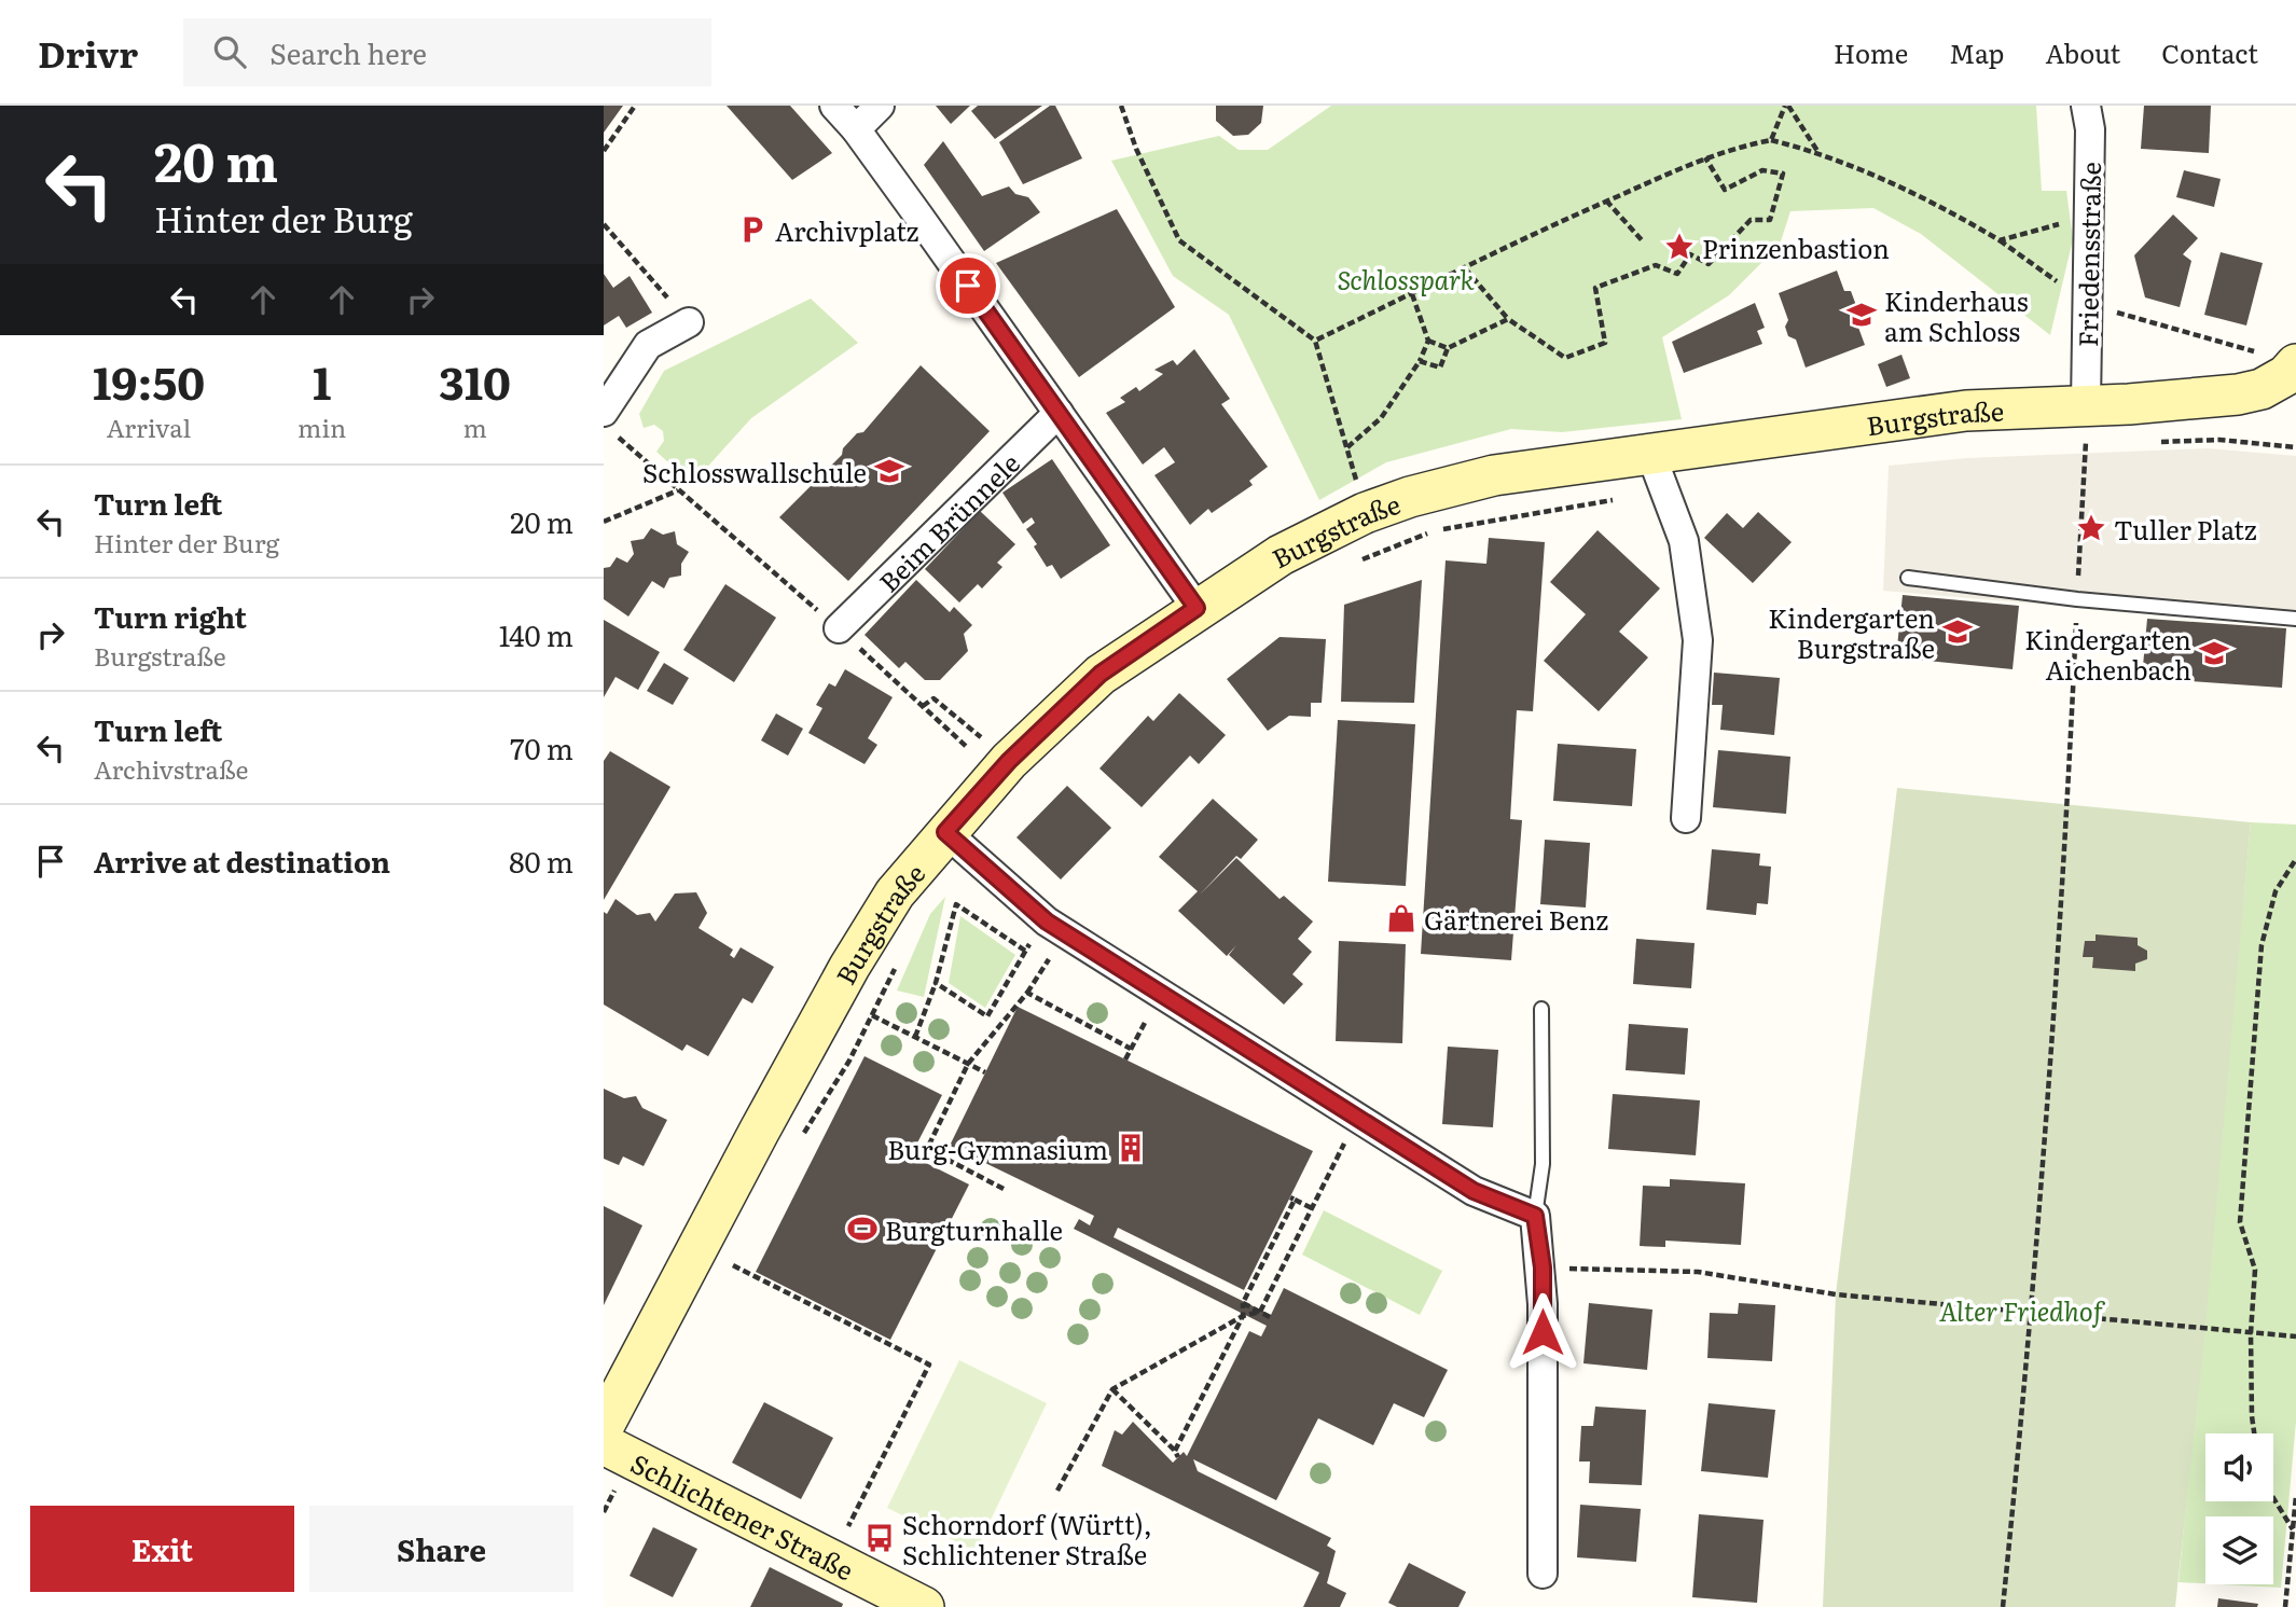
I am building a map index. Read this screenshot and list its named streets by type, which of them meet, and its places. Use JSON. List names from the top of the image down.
{
  "streets": {
    "main road": ["Burgstraße", "Schlichtener Straße"],
    "street": ["Friedensstraße", "Beim Brünnele"]
  },
  "crossings": [
    ["Friedensstraße", "Burgstraße"]
  ],
  "parks": ["Schlosspark", "Alter Friedhof"],
  "places": {
    "parking": ["Archivplatz"],
    "place": ["Prinzenbastion", "Tuller Platz"],
    "school or university": [
      "Kinderhaus am Schloss",
      "Schlosswallschule",
      "Kindergarten Burgstraße",
      "Kindergarten Aichenbach"
    ],
    "shop": ["Gärtnerei Benz"],
    "building": ["Burg-Gymnasium"],
    "sports": ["Burgturnhalle"],
    "bus stop": ["Schorndorf (Württ), Schlichtener Straße"]
  },
  "page": {
    "header": "Drivr",
    "search": "Search here",
    "nav": [
      "Home",
      "Map",
      "About",
      "Contact"
    ],
    "turn": ["20 m", "Hinter der Burg"],
    "eta": [
      "19:50",
      "Arrival",
      "1",
      "min",
      "310",
      "m"
    ],
    "list": [
      {
        "name": "Turn left",
        "note": "Hinter der Burg",
        "value": "20 m"
      },
      {
        "name": "Turn right",
        "note": "Burgstraße",
        "value": "140 m"
      },
      {
        "name": "Turn left",
        "note": "Archivstraße",
        "value": "70 m"
      },
      {
        "name": "Arrive at destination",
        "value": "80 m"
      }
    ],
    "buttons": ["Exit", "Share"]
  }
}
